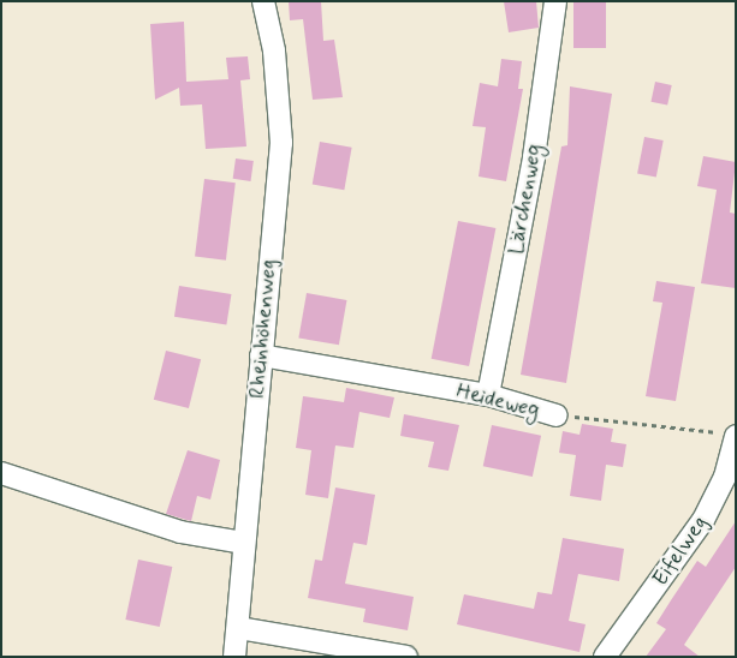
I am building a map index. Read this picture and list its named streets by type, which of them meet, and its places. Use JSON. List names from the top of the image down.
{
  "streets": {
    "street": [
      "Lärchenweg",
      "Rheinhöhenweg",
      "Heideweg",
      "Eifelweg"
    ]
  },
  "crossings": [
    ["Lärchenweg", "Heideweg"],
    ["Rheinhöhenweg", "Heideweg"],
    ["Heideweg", "Eifelweg"]
  ]
}
